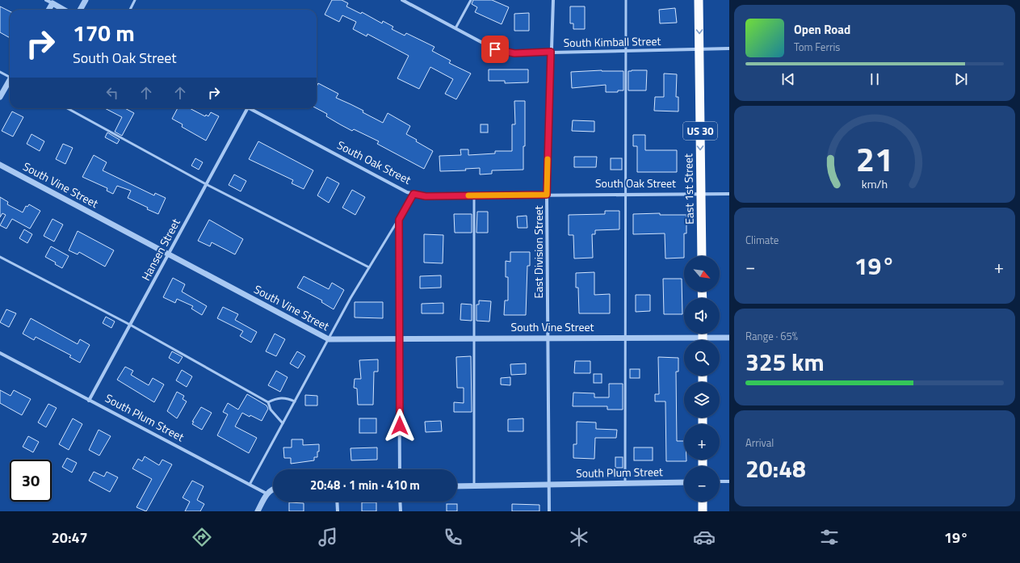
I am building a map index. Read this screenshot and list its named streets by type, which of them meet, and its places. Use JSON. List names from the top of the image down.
{
  "streets": {
    "highway": ["US 30", "East 1st Street"],
    "street": [
      "South Kimball Street",
      "South Oak Street",
      "South Vine Street",
      "Hansen Street",
      "East Division Street",
      "South Plum Street"
    ]
  },
  "crossings": [
    ["South Kimball Street", "East 1st Street"],
    ["South Kimball Street", "East Division Street"],
    ["South Oak Street", "East 1st Street"],
    ["South Oak Street", "East Division Street"],
    ["South Vine Street", "Hansen Street"],
    ["South Vine Street", "East Division Street"],
    ["Hansen Street", "South Plum Street"],
    ["East Division Street", "South Plum Street"]
  ],
  "one_way": ["East 1st Street"],
  "north": "bottom right",
  "page": {
    "turn": ["170 m", "South Oak Street"],
    "song": ["Open Road", "Tom Ferris"],
    "tile": [
      "Climate",
      ["Range · 65%", "325 km"],
      ["Arrival", "20:48"]
    ],
    "heat": ["−", "19°", "+"],
    "map_buttons": ["+", "−"],
    "limit": "30",
    "trip": "20:48 · 1 min · 410 m",
    "tabs": ["20:47", "19°"],
    "gauge": ["21", "km/h"]
  }
}
